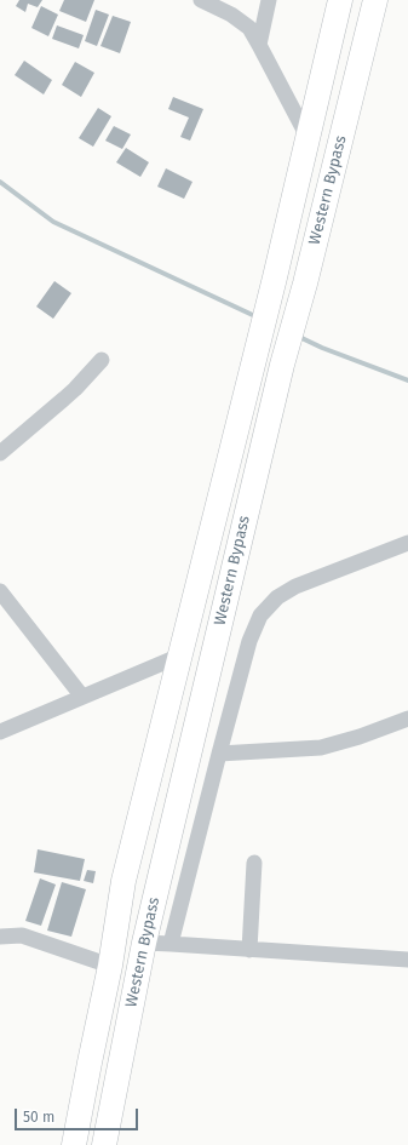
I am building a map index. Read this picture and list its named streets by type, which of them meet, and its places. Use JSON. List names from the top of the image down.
{
  "streets": {
    "main road": ["Western Bypass"]
  },
  "scale_bar": "50 m"
}
